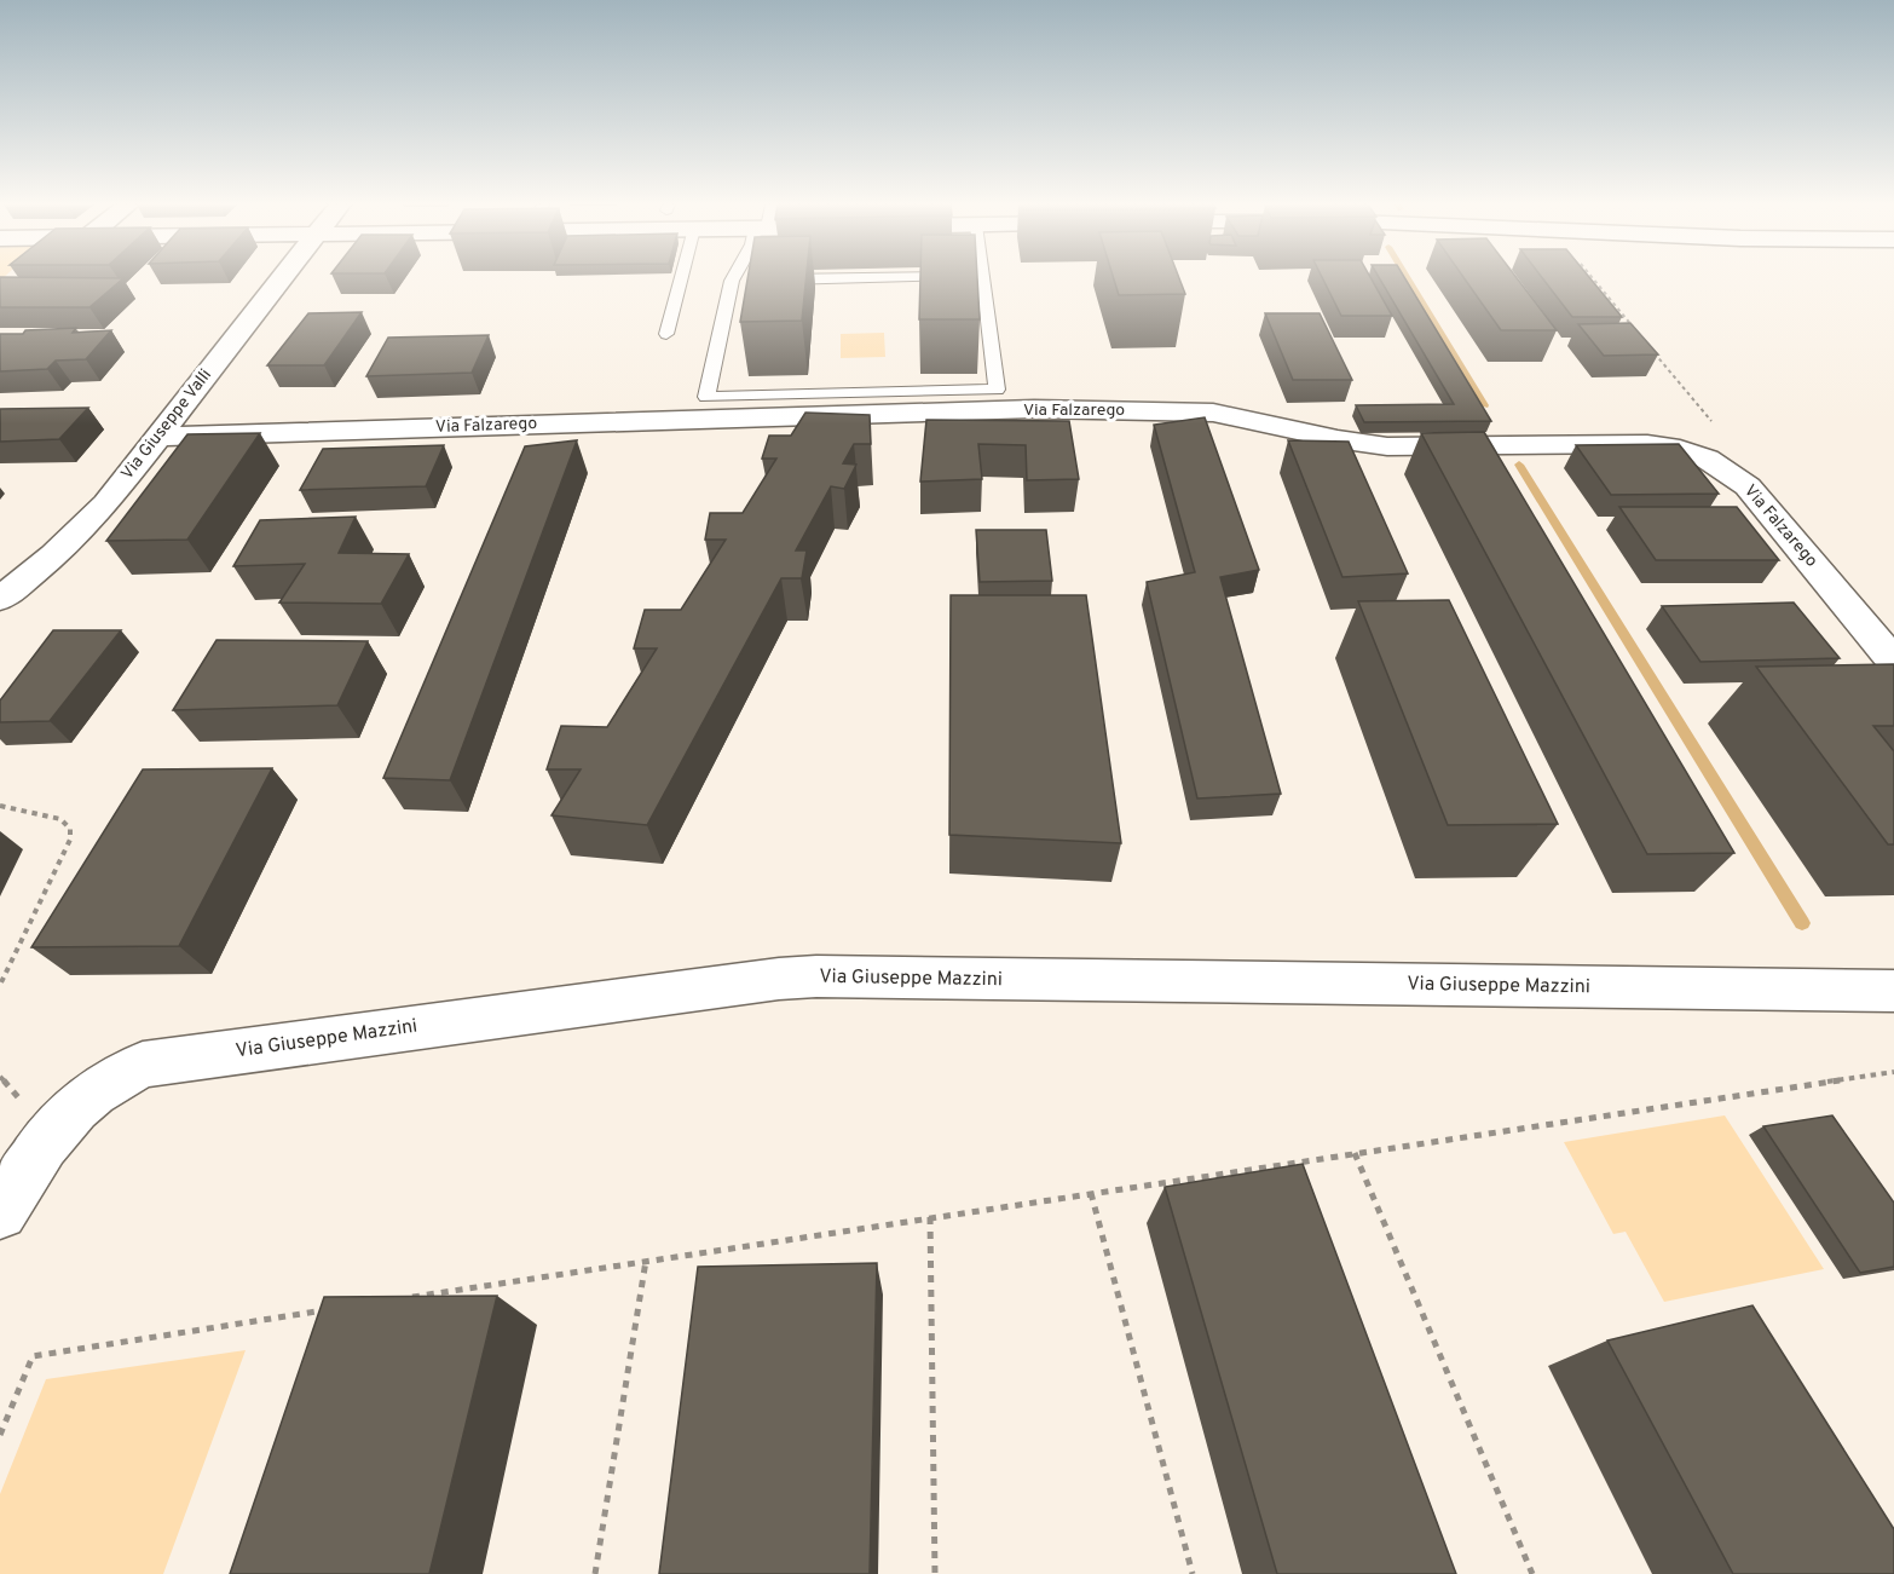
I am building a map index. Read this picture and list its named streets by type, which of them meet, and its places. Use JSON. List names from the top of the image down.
{
  "streets": {
    "street": ["Via Falzarego", "Via Giuseppe Valli", "Via Giuseppe Mazzini"]
  },
  "crossings": [
    ["Via Falzarego", "Via Giuseppe Valli"]
  ]
}
